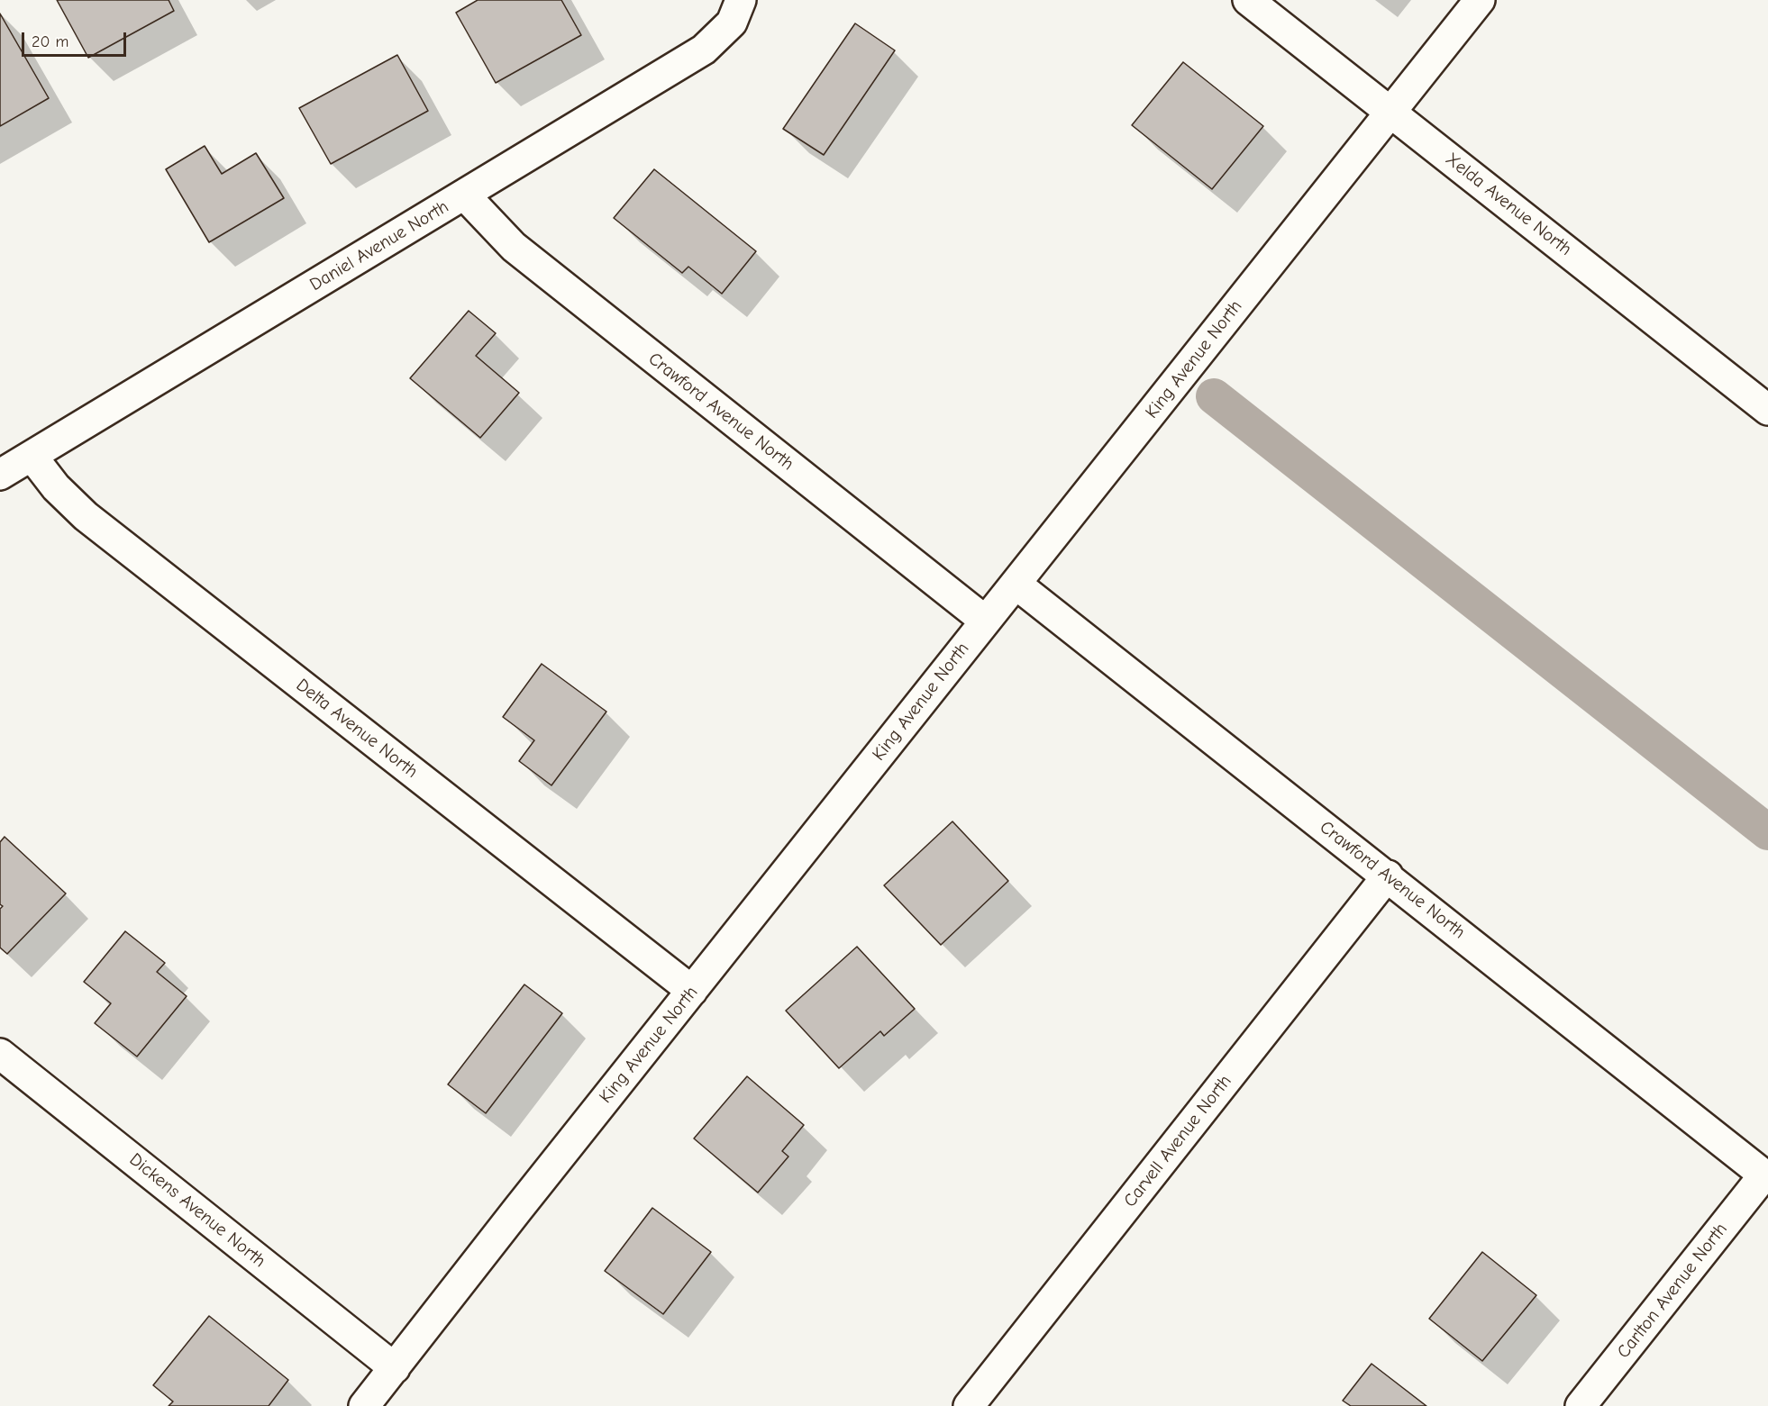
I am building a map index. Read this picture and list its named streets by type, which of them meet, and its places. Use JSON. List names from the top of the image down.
{
  "streets": {
    "street": [
      "Xelda Avenue North",
      "Daniel Avenue North",
      "King Avenue North",
      "Crawford Avenue North",
      "Delta Avenue North",
      "Carvell Avenue North",
      "Dickens Avenue North",
      "Carlton Avenue North"
    ]
  },
  "crossings": [
    ["Xelda Avenue North", "King Avenue North"],
    ["Daniel Avenue North", "Crawford Avenue North"],
    ["Daniel Avenue North", "Delta Avenue North"],
    ["King Avenue North", "Crawford Avenue North"],
    ["King Avenue North", "Delta Avenue North"],
    ["King Avenue North", "Dickens Avenue North"],
    ["Crawford Avenue North", "Carvell Avenue North"],
    ["Crawford Avenue North", "Carlton Avenue North"]
  ],
  "scale_bar": "20 m"
}
